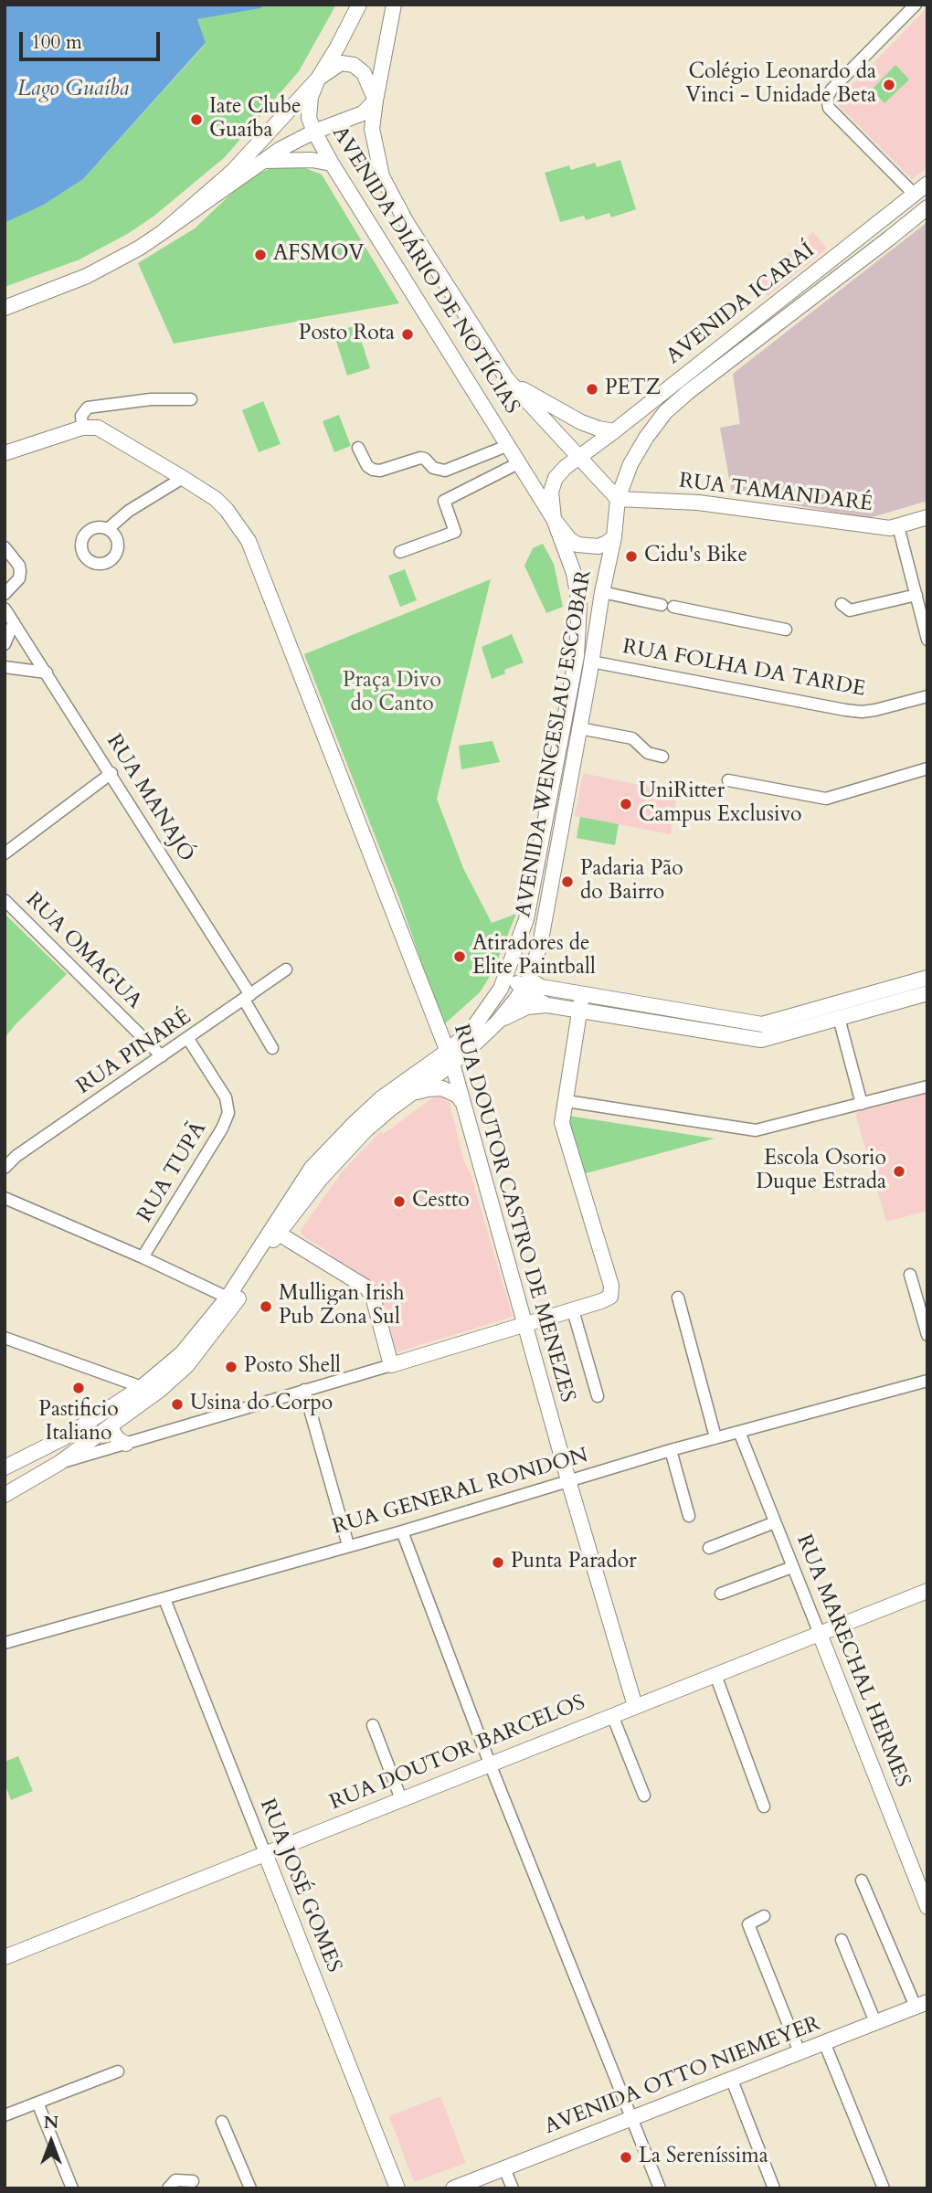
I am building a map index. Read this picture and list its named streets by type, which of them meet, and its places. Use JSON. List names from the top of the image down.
{
  "streets": {
    "main road": [
      "AVENIDA DIÁRIO DE NOTÍCIAS",
      "AVENIDA ICARAÍ",
      "RUA TAMANDARÉ",
      "AVENIDA WENCESLAU ESCOBAR",
      "RUA DOUTOR CASTRO DE MENEZES",
      "RUA MARECHAL HERMES",
      "RUA DOUTOR BARCELOS",
      "RUA JOSÉ GOMES",
      "AVENIDA OTTO NIEMEYER"
    ],
    "street": [
      "RUA FOLHA DA TARDE",
      "RUA MANAJÓ",
      "RUA OMAGUA",
      "RUA PINARÉ",
      "RUA TUPÃ",
      "RUA GENERAL RONDON"
    ]
  },
  "crossings": [
    ["AVENIDA DIÁRIO DE NOTÍCIAS", "AVENIDA ICARAÍ"],
    ["AVENIDA DIÁRIO DE NOTÍCIAS", "RUA TAMANDARÉ"],
    ["AVENIDA DIÁRIO DE NOTÍCIAS", "AVENIDA WENCESLAU ESCOBAR"],
    ["AVENIDA ICARAÍ", "RUA TAMANDARÉ"],
    ["AVENIDA ICARAÍ", "AVENIDA WENCESLAU ESCOBAR"],
    ["RUA TAMANDARÉ", "AVENIDA WENCESLAU ESCOBAR"],
    ["RUA FOLHA DA TARDE", "AVENIDA WENCESLAU ESCOBAR"],
    ["AVENIDA WENCESLAU ESCOBAR", "RUA DOUTOR CASTRO DE MENEZES"],
    ["RUA MANAJÓ", "RUA PINARÉ"],
    ["RUA OMAGUA", "RUA PINARÉ"],
    ["RUA PINARÉ", "RUA TUPÃ"],
    ["RUA DOUTOR CASTRO DE MENEZES", "RUA GENERAL RONDON"],
    ["RUA DOUTOR CASTRO DE MENEZES", "RUA DOUTOR BARCELOS"],
    ["RUA GENERAL RONDON", "RUA MARECHAL HERMES"],
    ["RUA GENERAL RONDON", "RUA JOSÉ GOMES"],
    ["RUA MARECHAL HERMES", "RUA DOUTOR BARCELOS"],
    ["RUA DOUTOR BARCELOS", "RUA JOSÉ GOMES"]
  ],
  "water": ["Lago Guaíba"],
  "parks": ["Praça Divo do Canto"],
  "places": [
    "Colégio Leonardo da Vinci - Unidade Beta",
    "Iate Clube Guaíba",
    "AFSMOV",
    "Posto Rota",
    "PETZ",
    "Cidu's Bike",
    "UniRitter Campus Exclusivo",
    "Padaria Pão do Bairro",
    "Atiradores de Elite Paintball",
    "Escola Osorio Duque Estrada",
    "Cestto",
    "Mulligan Irish Pub Zona Sul",
    "Posto Shell",
    "Pastificio Italiano",
    "Usina do Corpo",
    "Punta Parador",
    "La Sereníssima"
  ],
  "scale_bar": "100 m",
  "north": "top"
}
